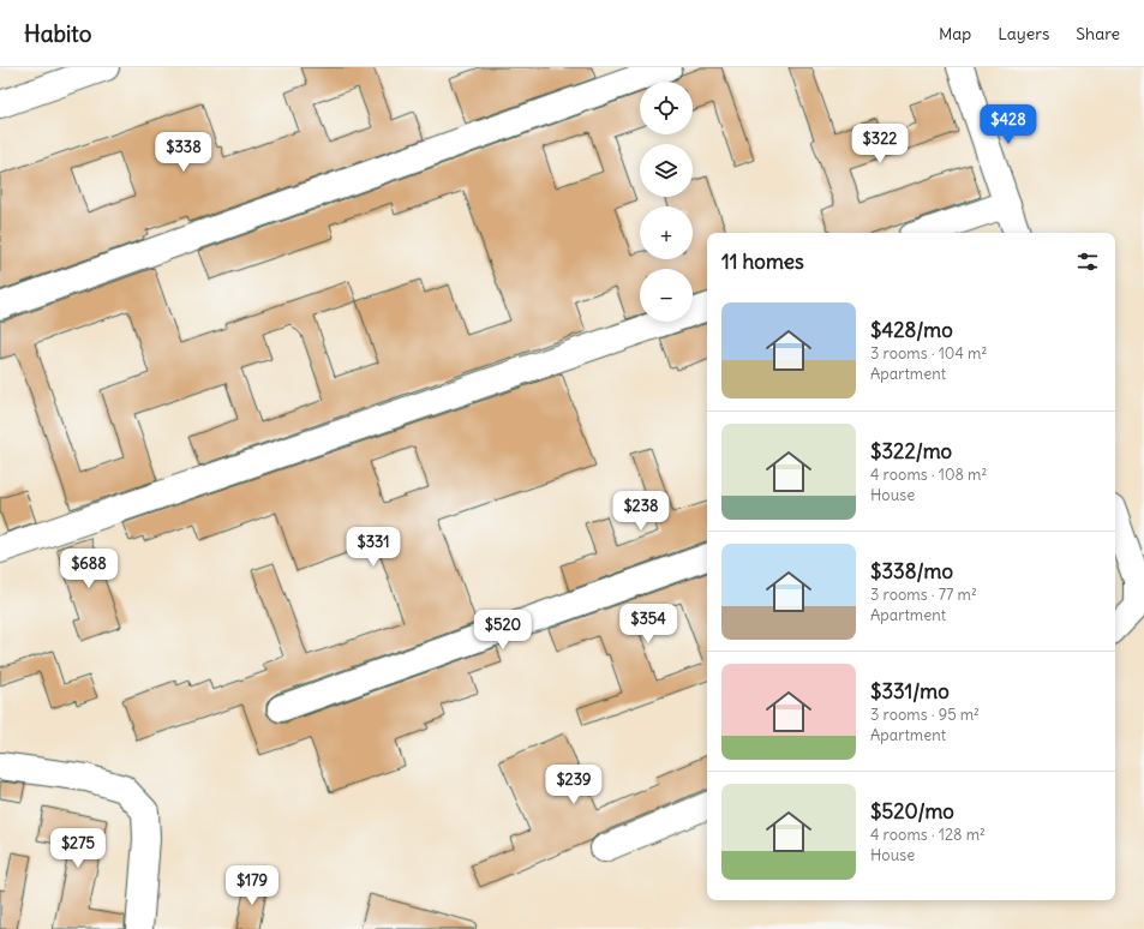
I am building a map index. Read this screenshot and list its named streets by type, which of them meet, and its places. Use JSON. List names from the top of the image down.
{
  "page": {
    "header": "Habito",
    "nav": ["Map", "Layers", "Share"],
    "map_buttons": ["+", "−"],
    "price": [
      "$428",
      "$322",
      "$338",
      "$238",
      "$331",
      "$688",
      "$354",
      "$520",
      "$239",
      "$275",
      "$179"
    ],
    "heading": "11 homes",
    "list": [
      {
        "name": "$428/mo",
        "note": "3 rooms · 104 m² · Apartment"
      },
      {
        "name": "$322/mo",
        "note": "4 rooms · 108 m² · House"
      },
      {
        "name": "$338/mo",
        "note": "3 rooms · 77 m² · Apartment"
      },
      {
        "name": "$331/mo",
        "note": "3 rooms · 95 m² · Apartment"
      },
      {
        "name": "$520/mo",
        "note": "4 rooms · 128 m² · House"
      }
    ]
  }
}
